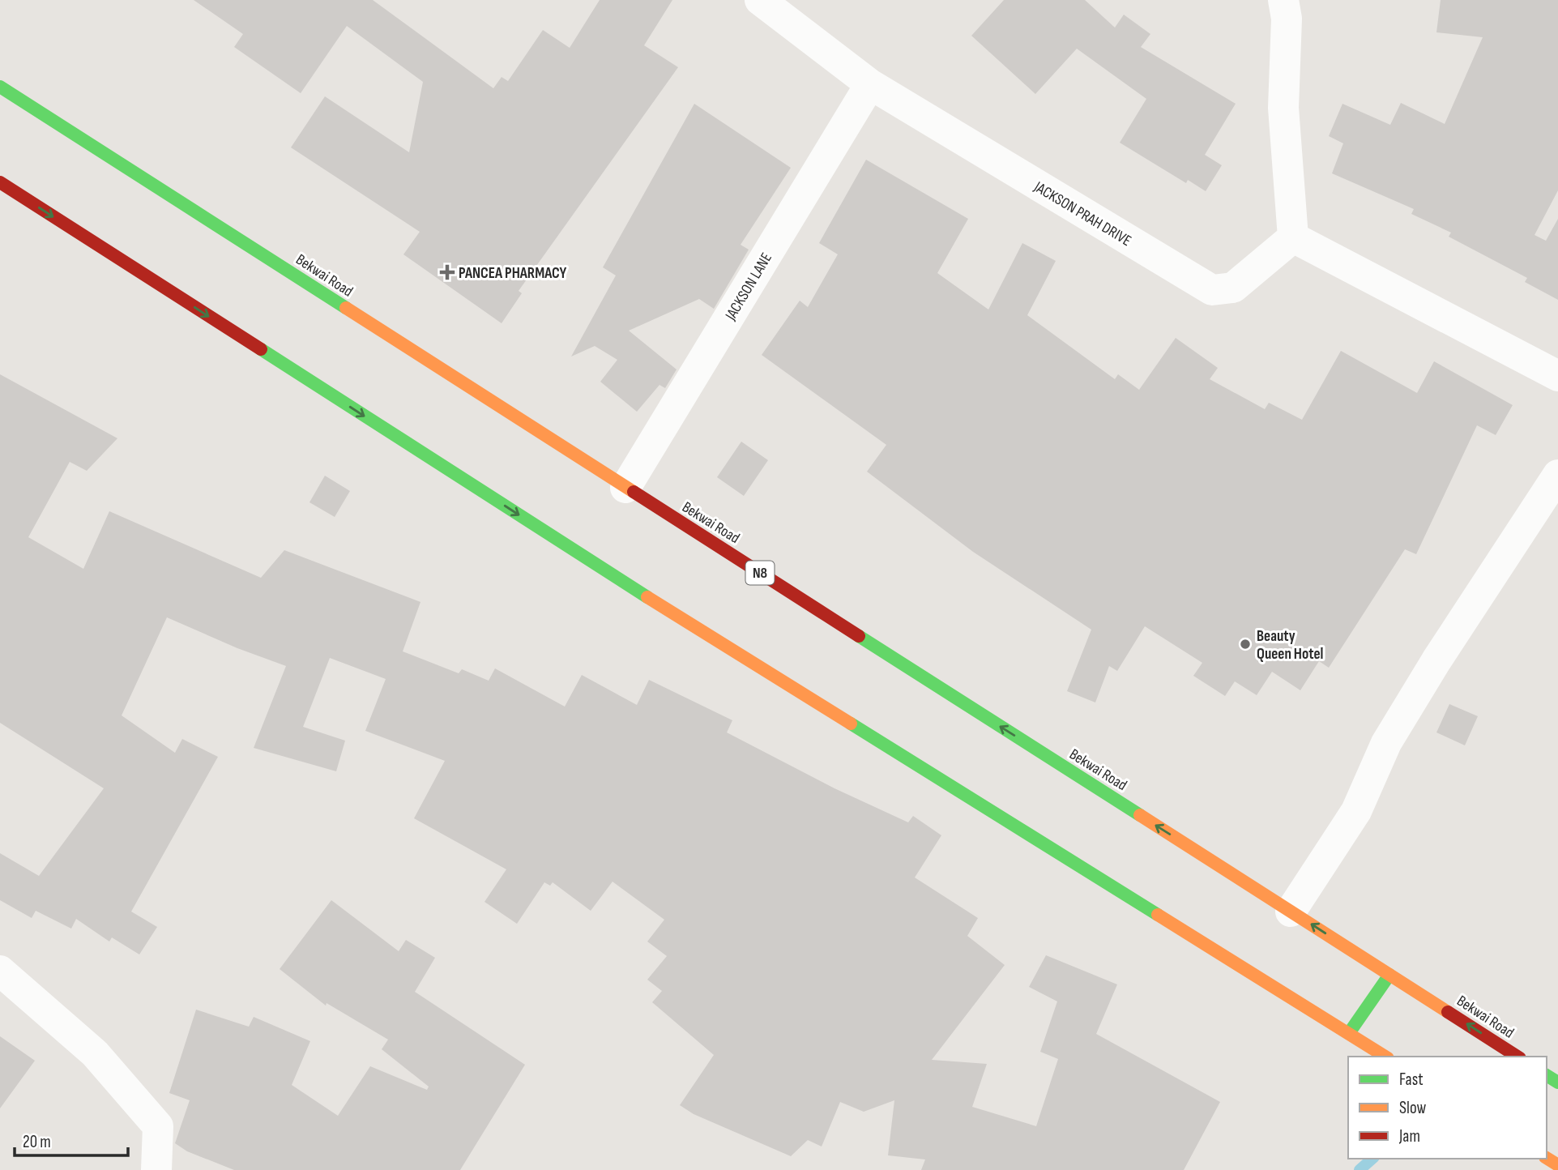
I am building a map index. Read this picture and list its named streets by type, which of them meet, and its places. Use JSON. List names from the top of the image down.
{
  "streets": {
    "highway": ["Bekwai Road", "N8"],
    "street": ["JACKSON PRAH DRIVE", "JACKSON LANE"]
  },
  "crossings": [
    ["JACKSON PRAH DRIVE", "JACKSON LANE"],
    ["Bekwai Road", "JACKSON LANE"]
  ],
  "places": {
    "health": ["PANCEA PHARMACY"],
    "other": ["Beauty Queen Hotel"]
  },
  "legend": ["Fast", "Slow", "Jam"],
  "scale_bar": "20 m"
}
